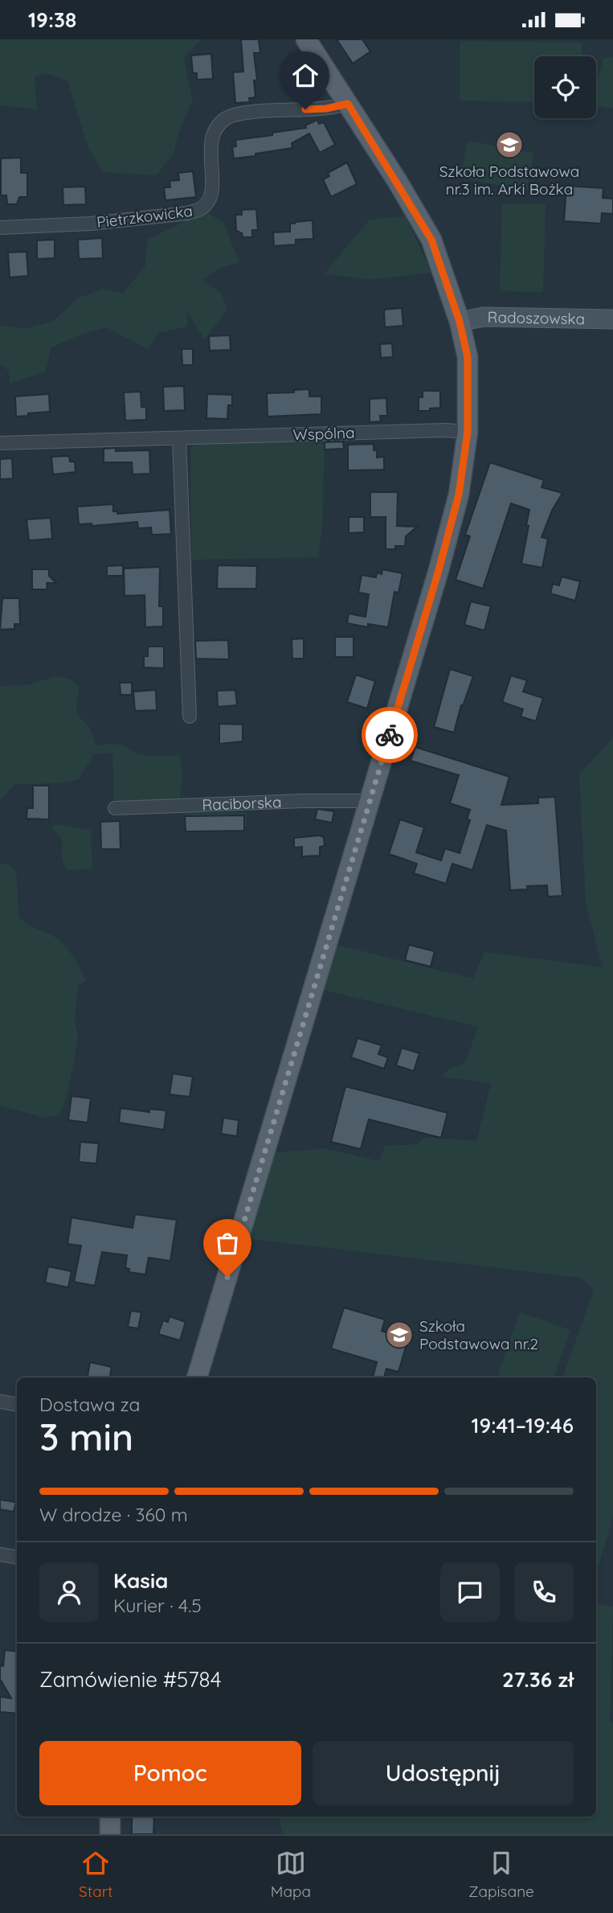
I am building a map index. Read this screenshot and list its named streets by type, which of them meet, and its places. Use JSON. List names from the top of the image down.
{
  "streets": {
    "street": [
      "Pietrzkowicka",
      "Radoszowska",
      "Wspólna",
      "Raciborska"
    ]
  },
  "places": {
    "school or university": ["Szkoła Podstawowa nr.3 im. Arki Bożka", "Szkoła Podstawowa nr.2"]
  },
  "page": {
    "status": "19:38",
    "heading": ["3 min", "Dostawa za", "19:41–19:46"],
    "panel": [
      "Kasia",
      "Kurier · 4.5",
      "Zamówienie #5784",
      "27.36 zł"
    ],
    "bar": "W drodze · 360 m",
    "buttons": ["Pomoc", "Udostępnij"],
    "tabs": ["Start", "Mapa", "Zapisane"]
  }
}
